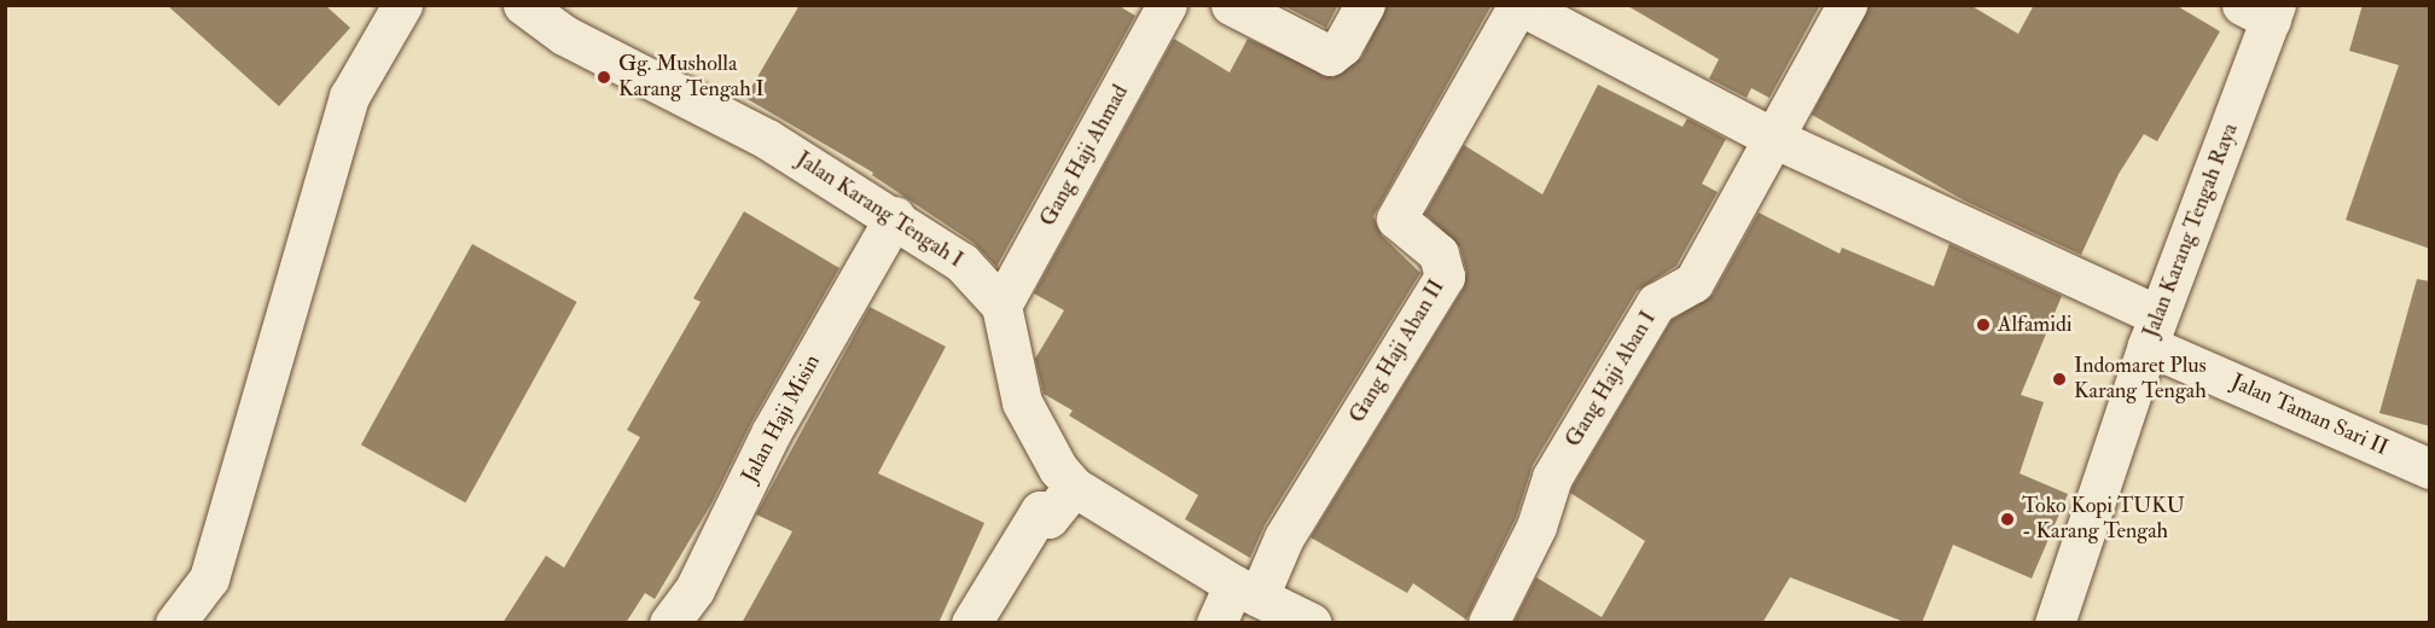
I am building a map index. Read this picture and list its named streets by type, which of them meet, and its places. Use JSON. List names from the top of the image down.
{
  "streets": {
    "street": [
      "Gang Haji Ahmad",
      "Jalan Karang Tengah I",
      "Jalan Karang Tengah Raya",
      "Gang Haji Aban II",
      "Gang Haji Aban I",
      "Jalan Taman Sari II",
      "Jalan Haji Misin"
    ]
  },
  "crossings": [
    ["Gang Haji Ahmad", "Jalan Karang Tengah I"],
    ["Jalan Karang Tengah I", "Jalan Haji Misin"],
    ["Jalan Karang Tengah Raya", "Jalan Taman Sari II"],
    ["Gang Haji Aban II", "Jalan Taman Sari II"],
    ["Gang Haji Aban I", "Jalan Taman Sari II"]
  ],
  "places": [
    "Gg. Musholla Karang Tengah I",
    "Alfamidi",
    "Indomaret Plus Karang Tengah",
    "Toko Kopi TUKU - Karang Tengah"
  ]
}
